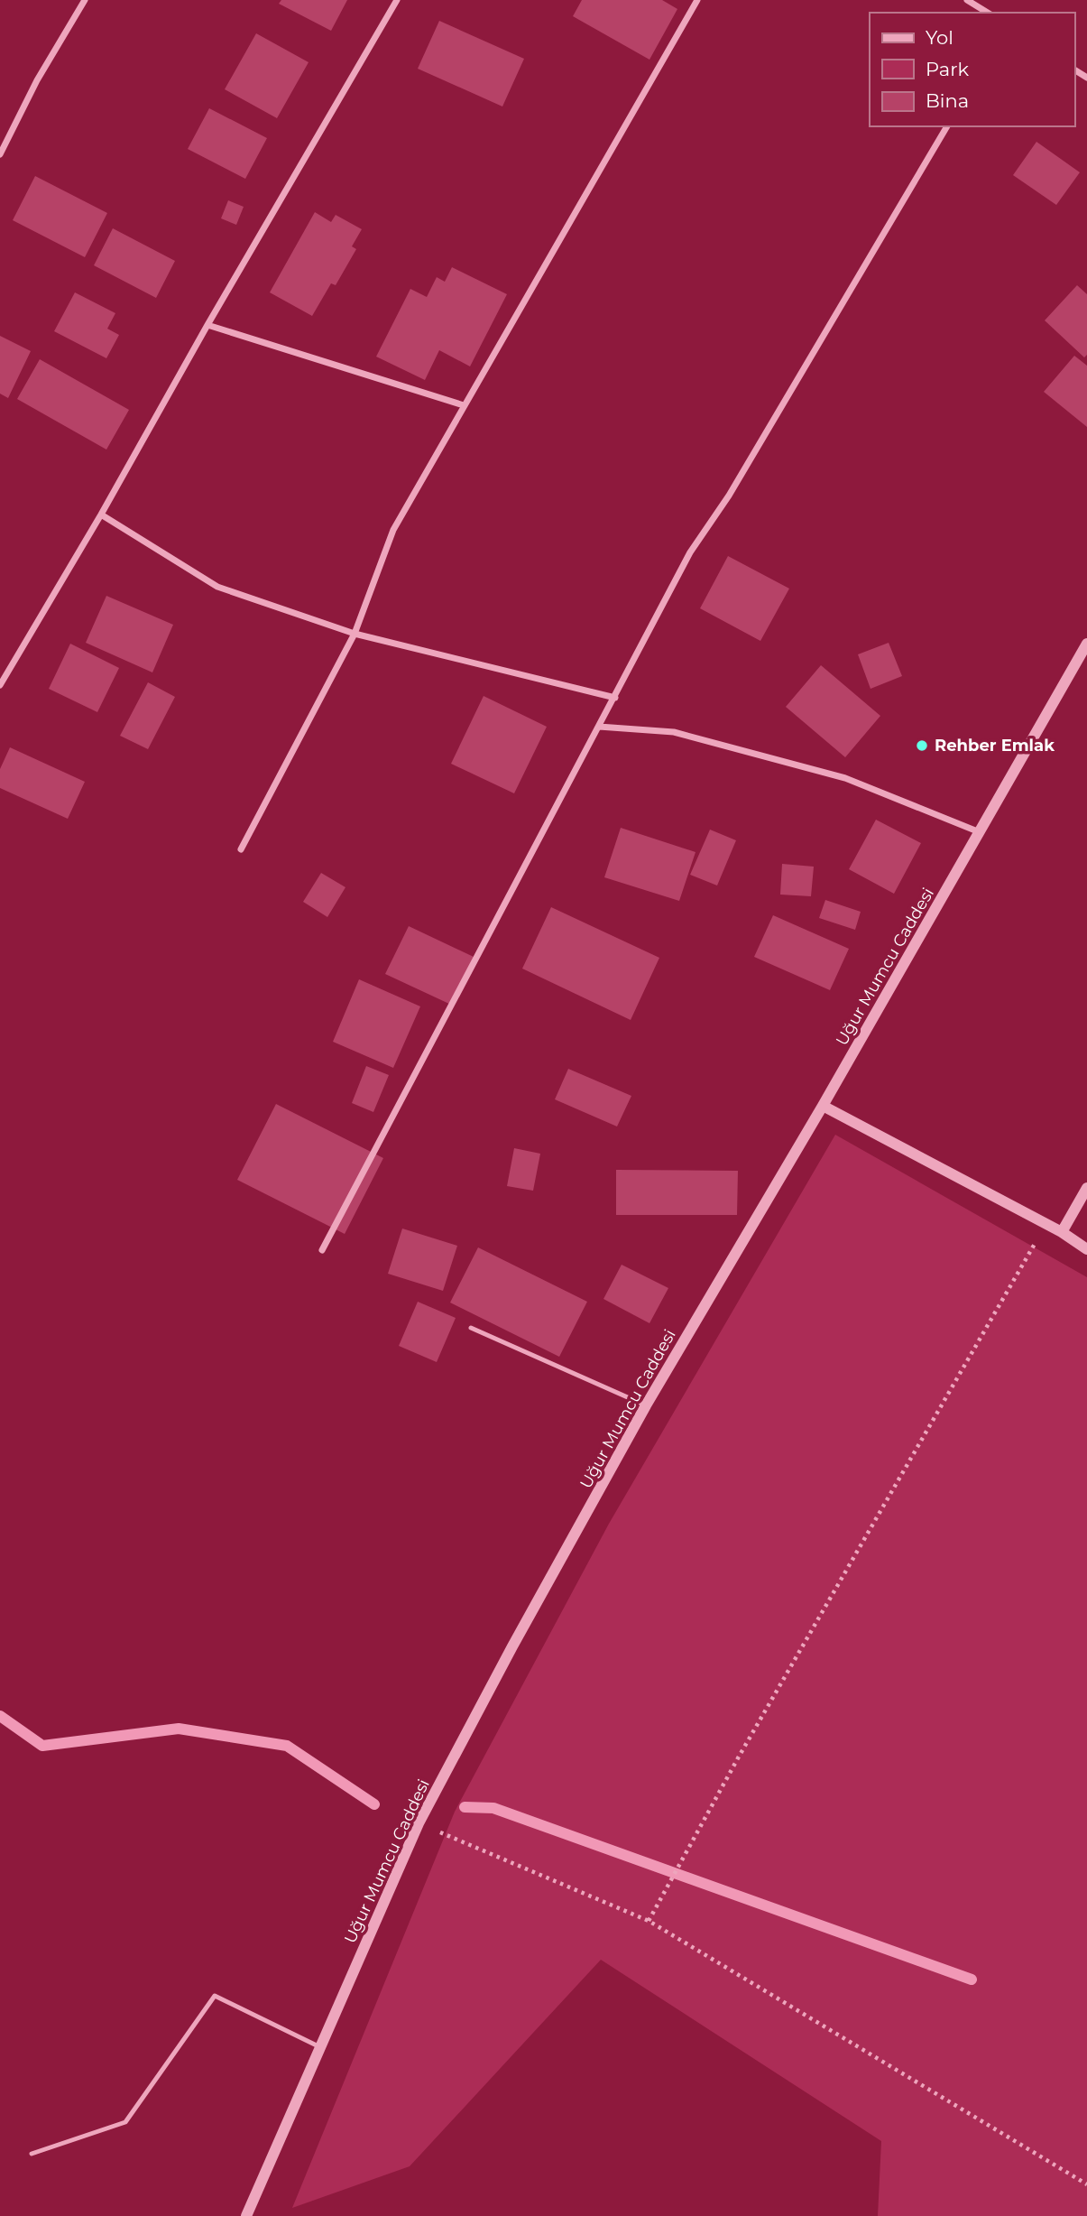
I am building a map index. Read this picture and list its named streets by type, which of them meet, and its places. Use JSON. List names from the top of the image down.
{
  "streets": {
    "street": ["Uğur Mumcu Caddesi"]
  },
  "places": ["Rehber Emlak"],
  "legend": ["Yol", "Park", "Bina"]
}
